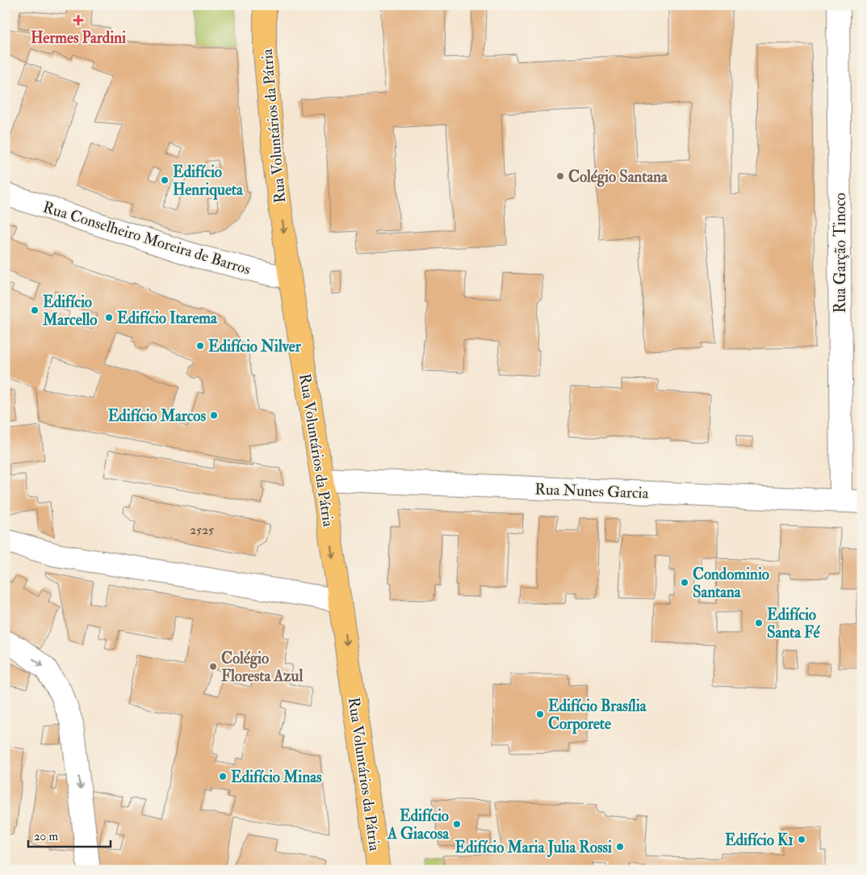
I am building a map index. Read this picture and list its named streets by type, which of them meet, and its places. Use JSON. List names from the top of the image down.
{
  "streets": {
    "main road": ["Rua Voluntários da Pátria"],
    "street": ["Rua Conselheiro Moreira de Barros", "Rua Garção Tinoco", "Rua Nunes Garcia"]
  },
  "crossings": [
    ["Rua Voluntários da Pátria", "Rua Conselheiro Moreira de Barros"],
    ["Rua Voluntários da Pátria", "Rua Nunes Garcia"],
    ["Rua Garção Tinoco", "Rua Nunes Garcia"]
  ],
  "one_way": ["Rua Voluntários da Pátria"],
  "places": {
    "health": ["Hermes Pardini"],
    "other": [
      "Colégio Santana",
      "Edifício Henriqueta",
      "Edifício Marcello",
      "Edifício Itarema",
      "Edifício Nilver",
      "Edifício Marcos",
      "Condominio Santana",
      "Edifício Santa Fé",
      "Colégio Floresta Azul",
      "Edifício Brasília Corporete",
      "Edifício Minas",
      "Edifício A Giacosa",
      "Edifício K1",
      "Edifício Maria Julia Rossi"
    ]
  },
  "house_numbers": ["2525"],
  "scale_bar": "20 m"
}
